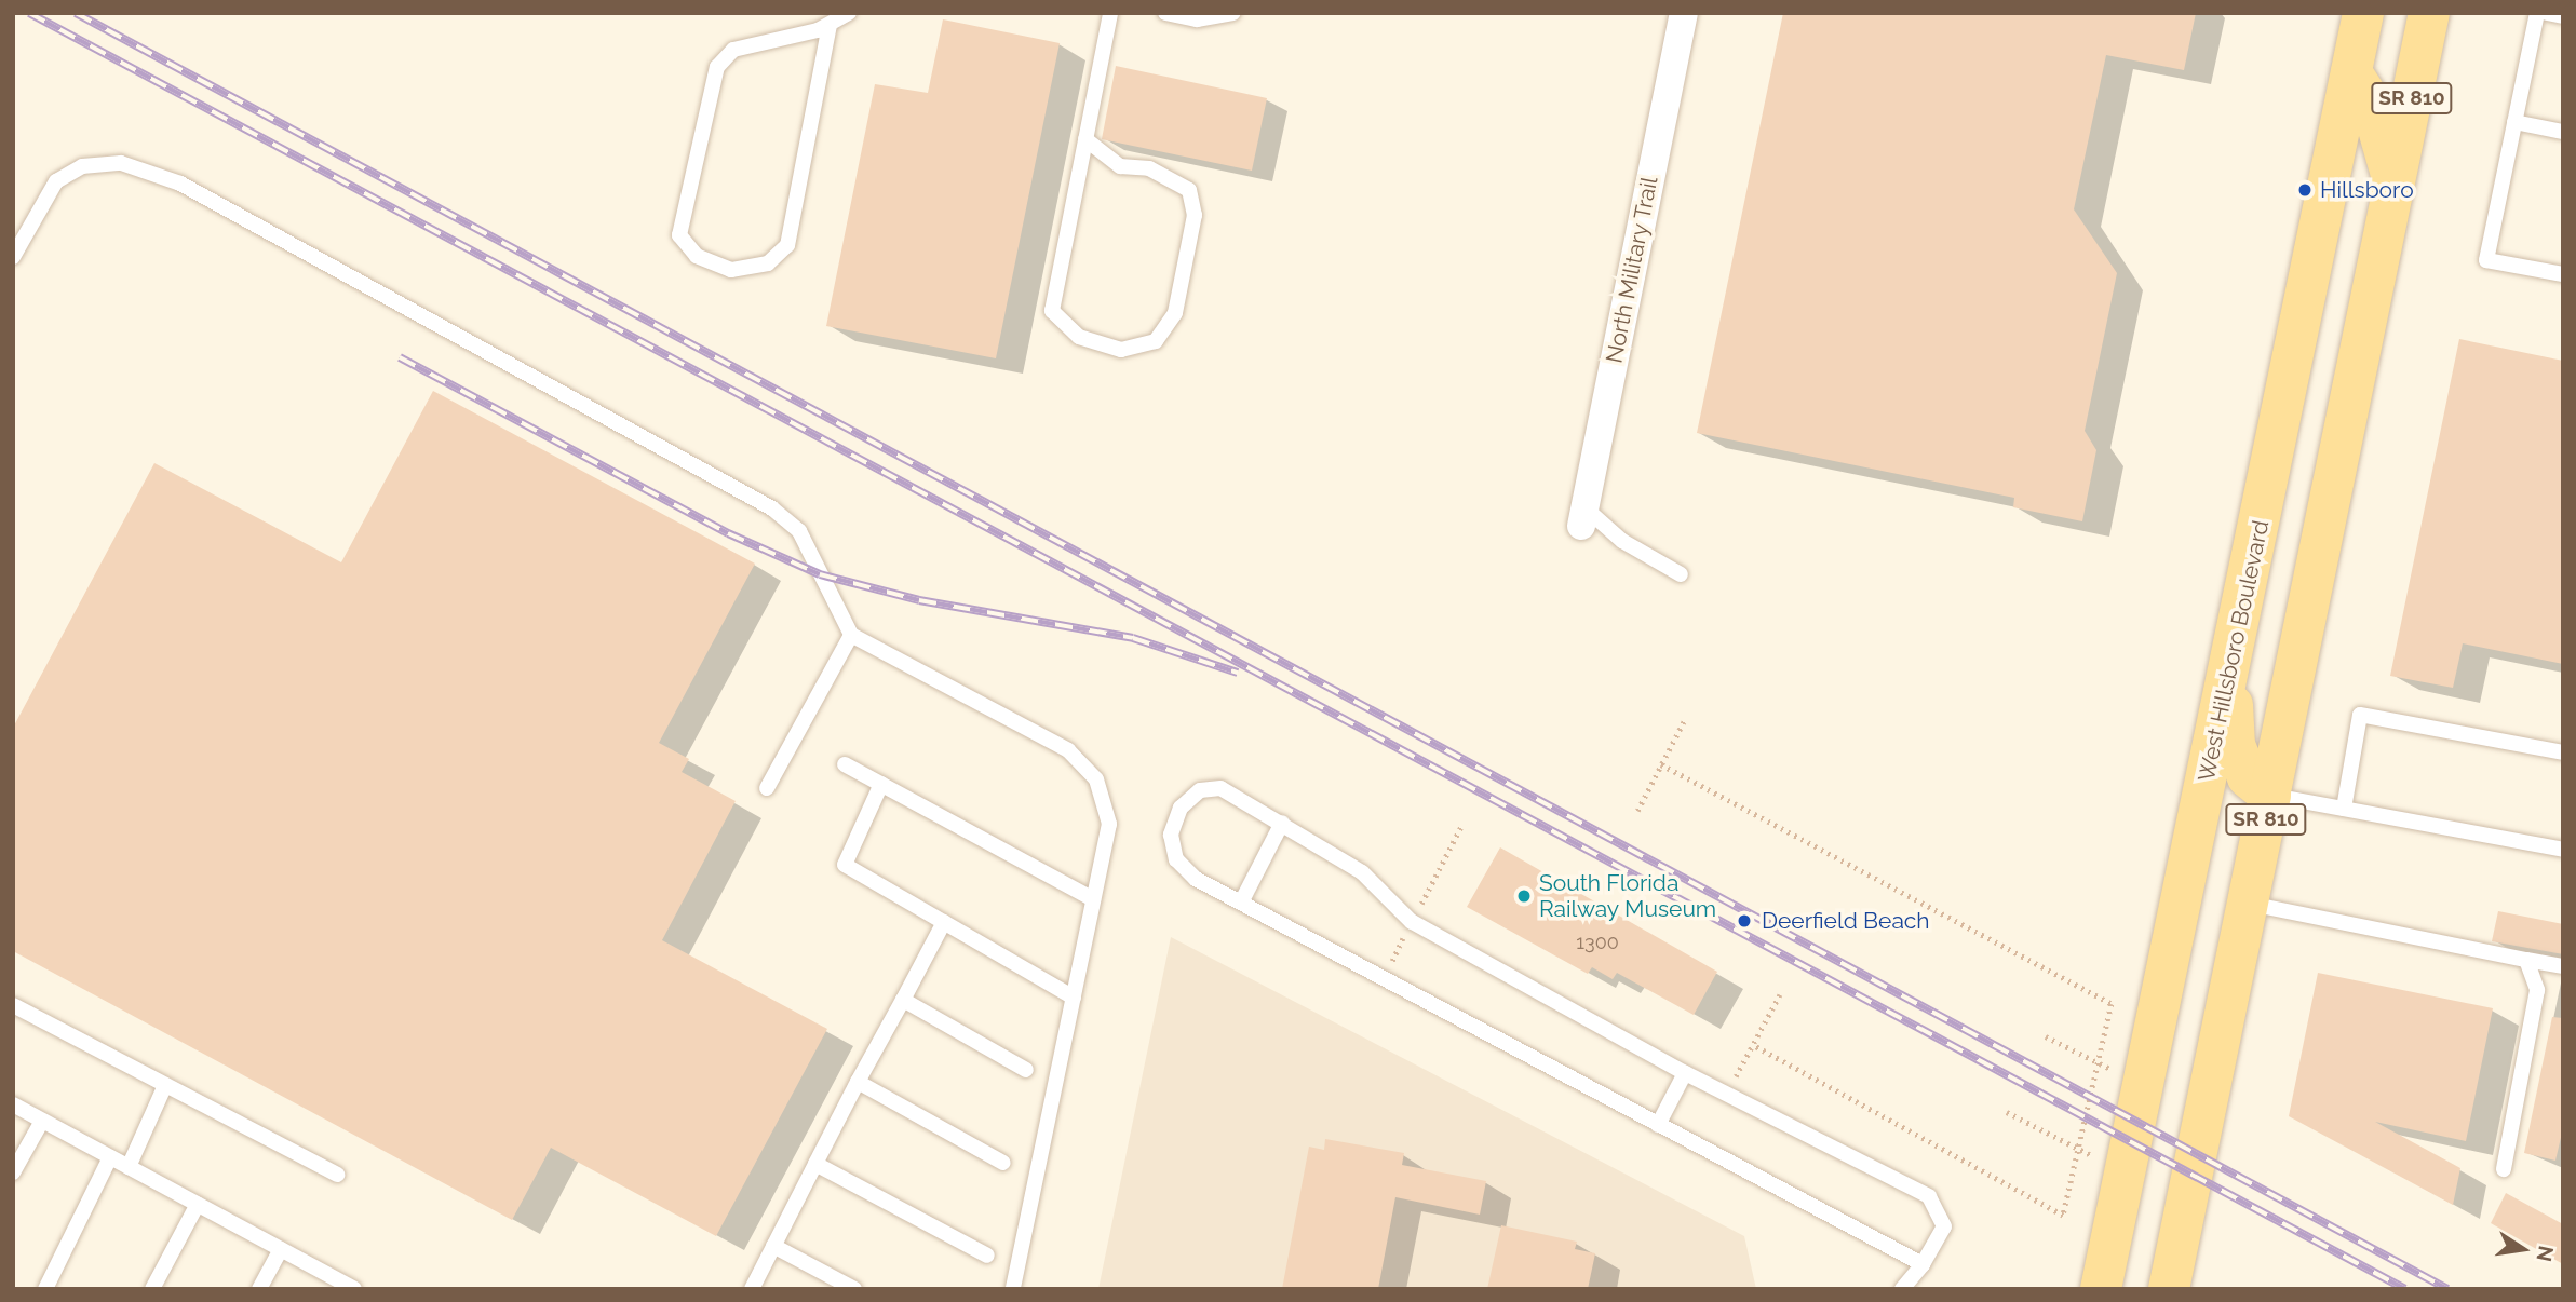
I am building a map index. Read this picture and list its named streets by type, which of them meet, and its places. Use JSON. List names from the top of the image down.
{
  "streets": {
    "main road": ["SR 810", "West Hillsboro Boulevard"],
    "street": ["North Military Trail"]
  },
  "places": ["Hillsboro", "South Florida Railway Museum", "Deerfield Beach"],
  "house_numbers": ["1300"],
  "north": "right"
}
